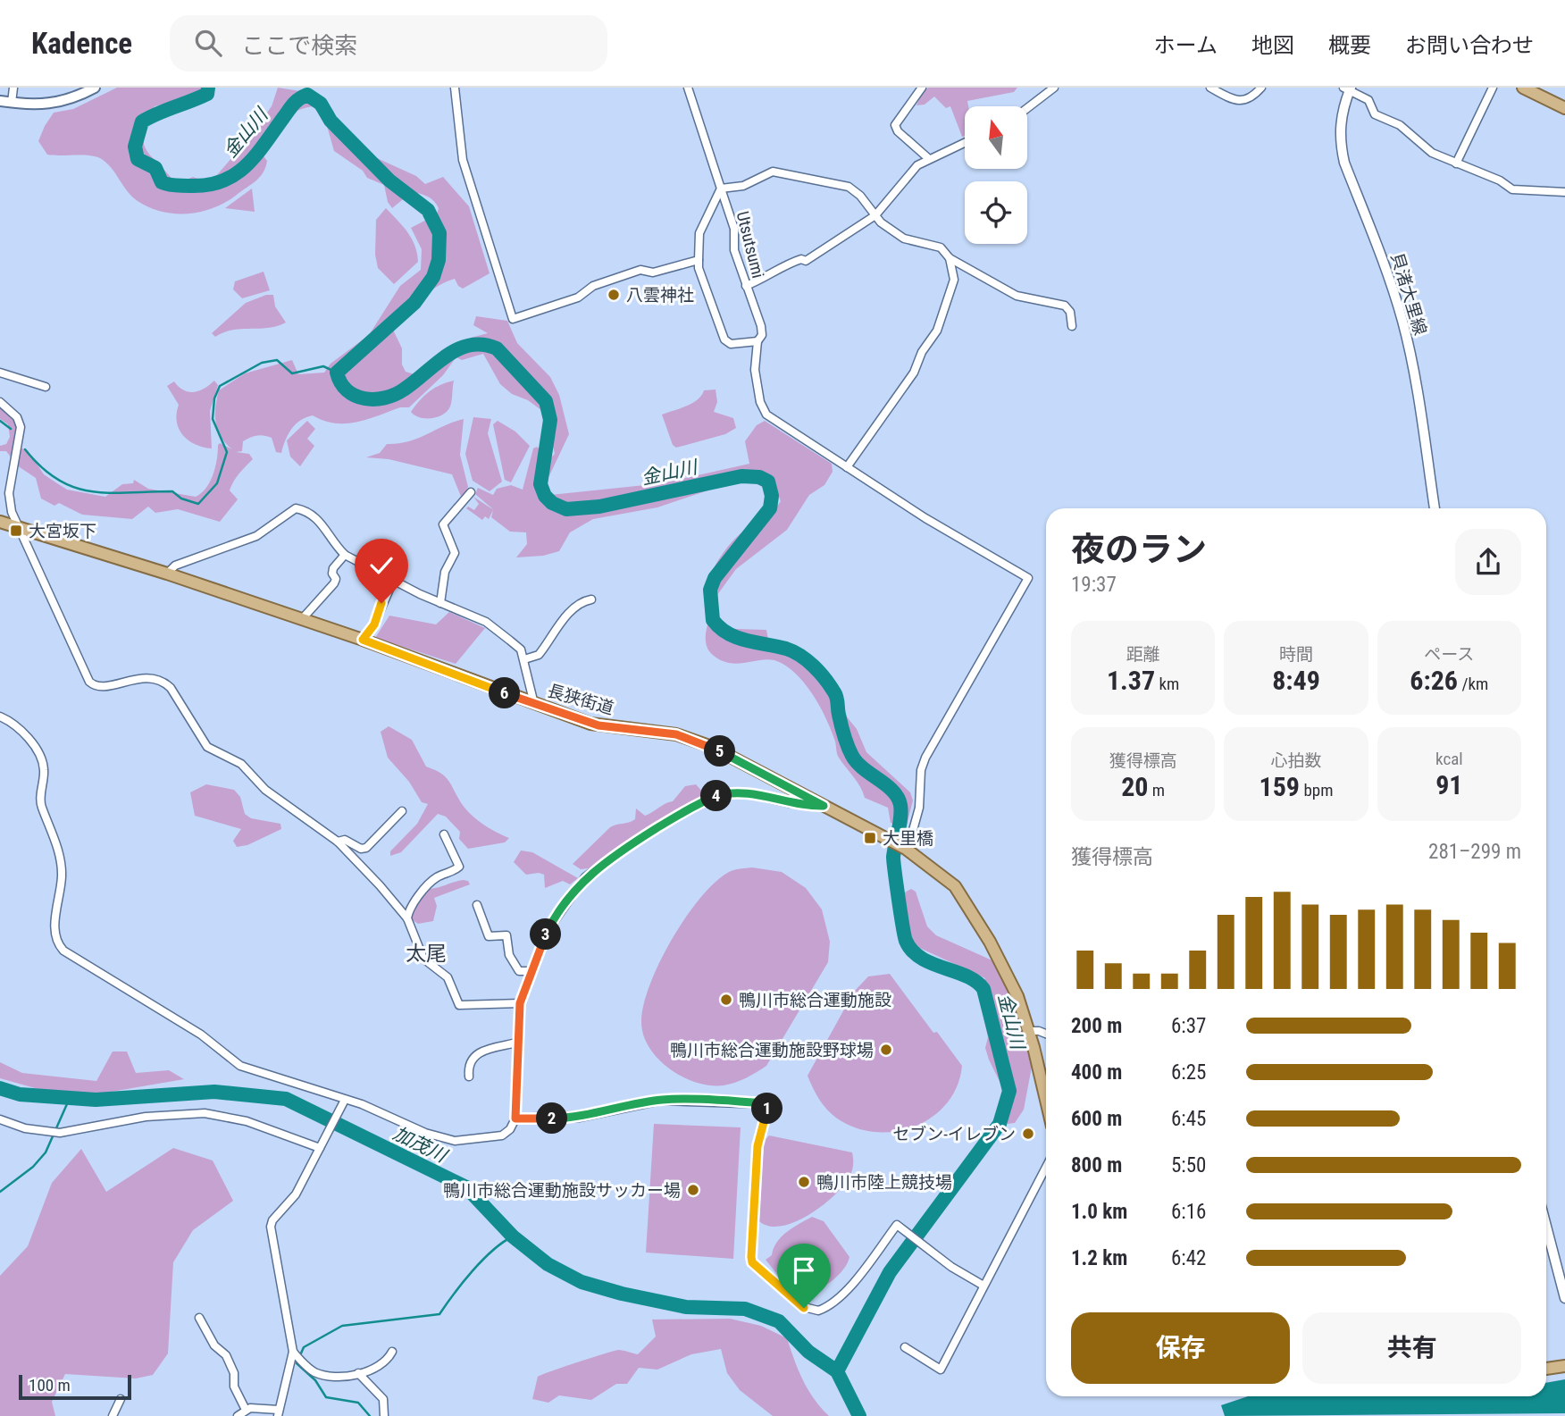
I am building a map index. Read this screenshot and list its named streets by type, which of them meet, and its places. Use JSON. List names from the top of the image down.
{
  "streets": {
    "main road": ["長狭街道"],
    "street": ["Utsutsumi", "貝渚大里線"]
  },
  "crossings": [
    ["Utsutsumi", "長狭街道"]
  ],
  "districts": ["太尾"],
  "water": ["金山川", "加茂川"],
  "places": {
    "other": [
      "八雲神社",
      "鴨川市総合運動施設",
      "鴨川市総合運動施設野球場",
      "セブン-イレブン",
      "鴨川市陸上競技場",
      "鴨川市総合運動施設サッカー場"
    ],
    "transit": ["大宮坂下", "大里橋"]
  },
  "scale_bar": "100 m",
  "north": "top",
  "page": {
    "header": "Kadence",
    "search": "ここで検索",
    "nav": [
      "ホーム",
      "地図",
      "概要",
      "お問い合わせ"
    ],
    "heading": ["夜のラン", "19:37"],
    "stats": [
      ["距離", "1.37 km"],
      ["時間", "8:49"],
      ["ペース", "6:26 /km"],
      ["獲得標高", "20 m"],
      ["心拍数", "159 bpm"],
      ["kcal", "91"]
    ],
    "pins": [
      "6",
      "5",
      "4",
      "3",
      "1",
      "2"
    ],
    "chart": ["獲得標高", "281–299 m"],
    "list": [
      {
        "name": "200 m",
        "note": "6:37"
      },
      {
        "name": "400 m",
        "note": "6:25"
      },
      {
        "name": "600 m",
        "note": "6:45"
      },
      {
        "name": "800 m",
        "note": "5:50"
      },
      {
        "name": "1.0 km",
        "note": "6:16"
      },
      {
        "name": "1.2 km",
        "note": "6:42"
      }
    ],
    "buttons": ["保存", "共有"],
    "scale": "100 m"
  }
}
